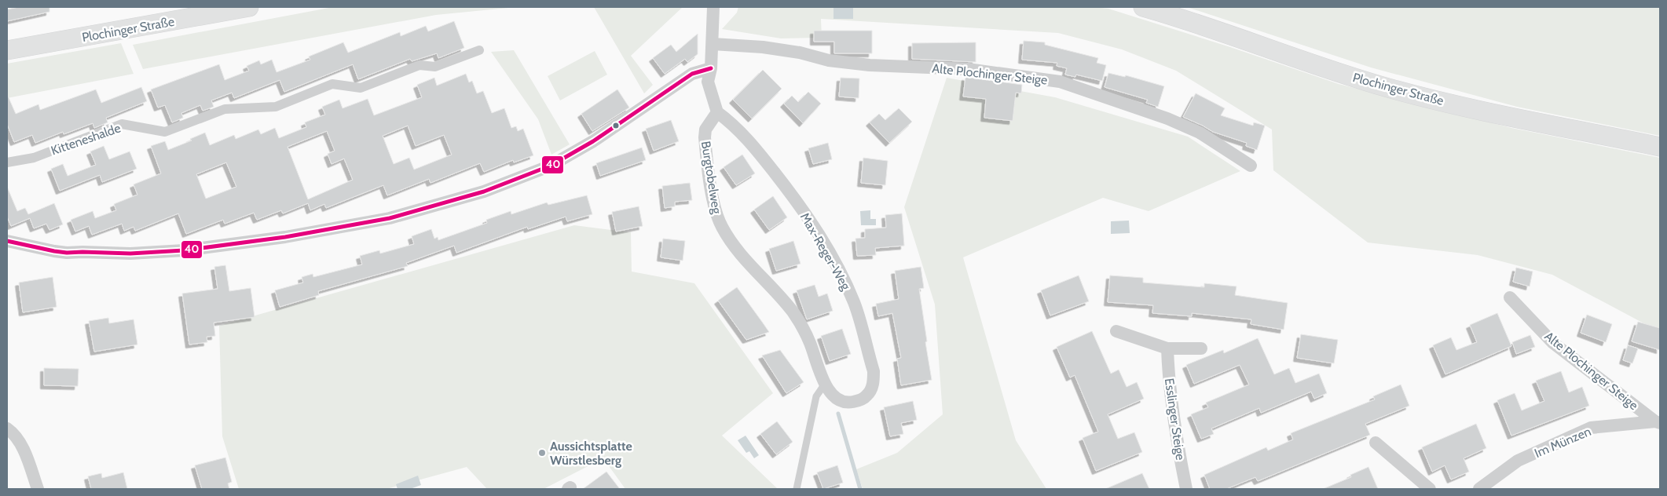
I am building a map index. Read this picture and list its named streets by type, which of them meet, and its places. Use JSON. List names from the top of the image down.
{
  "streets": {
    "main road": ["Plochinger Straße"],
    "street": [
      "Alte Plochinger Steige",
      "Kitteneshalde",
      "Burgtobelweg",
      "Max-Reger-Weg",
      "Esslinger Steige",
      "Im Münzen"
    ]
  },
  "crossings": [
    ["Alte Plochinger Steige", "Im Münzen"],
    ["Burgtobelweg", "Max-Reger-Weg"]
  ],
  "places": ["Aussichtsplatte Würstlesberg"],
  "lines": ["transit line 40"]
}
